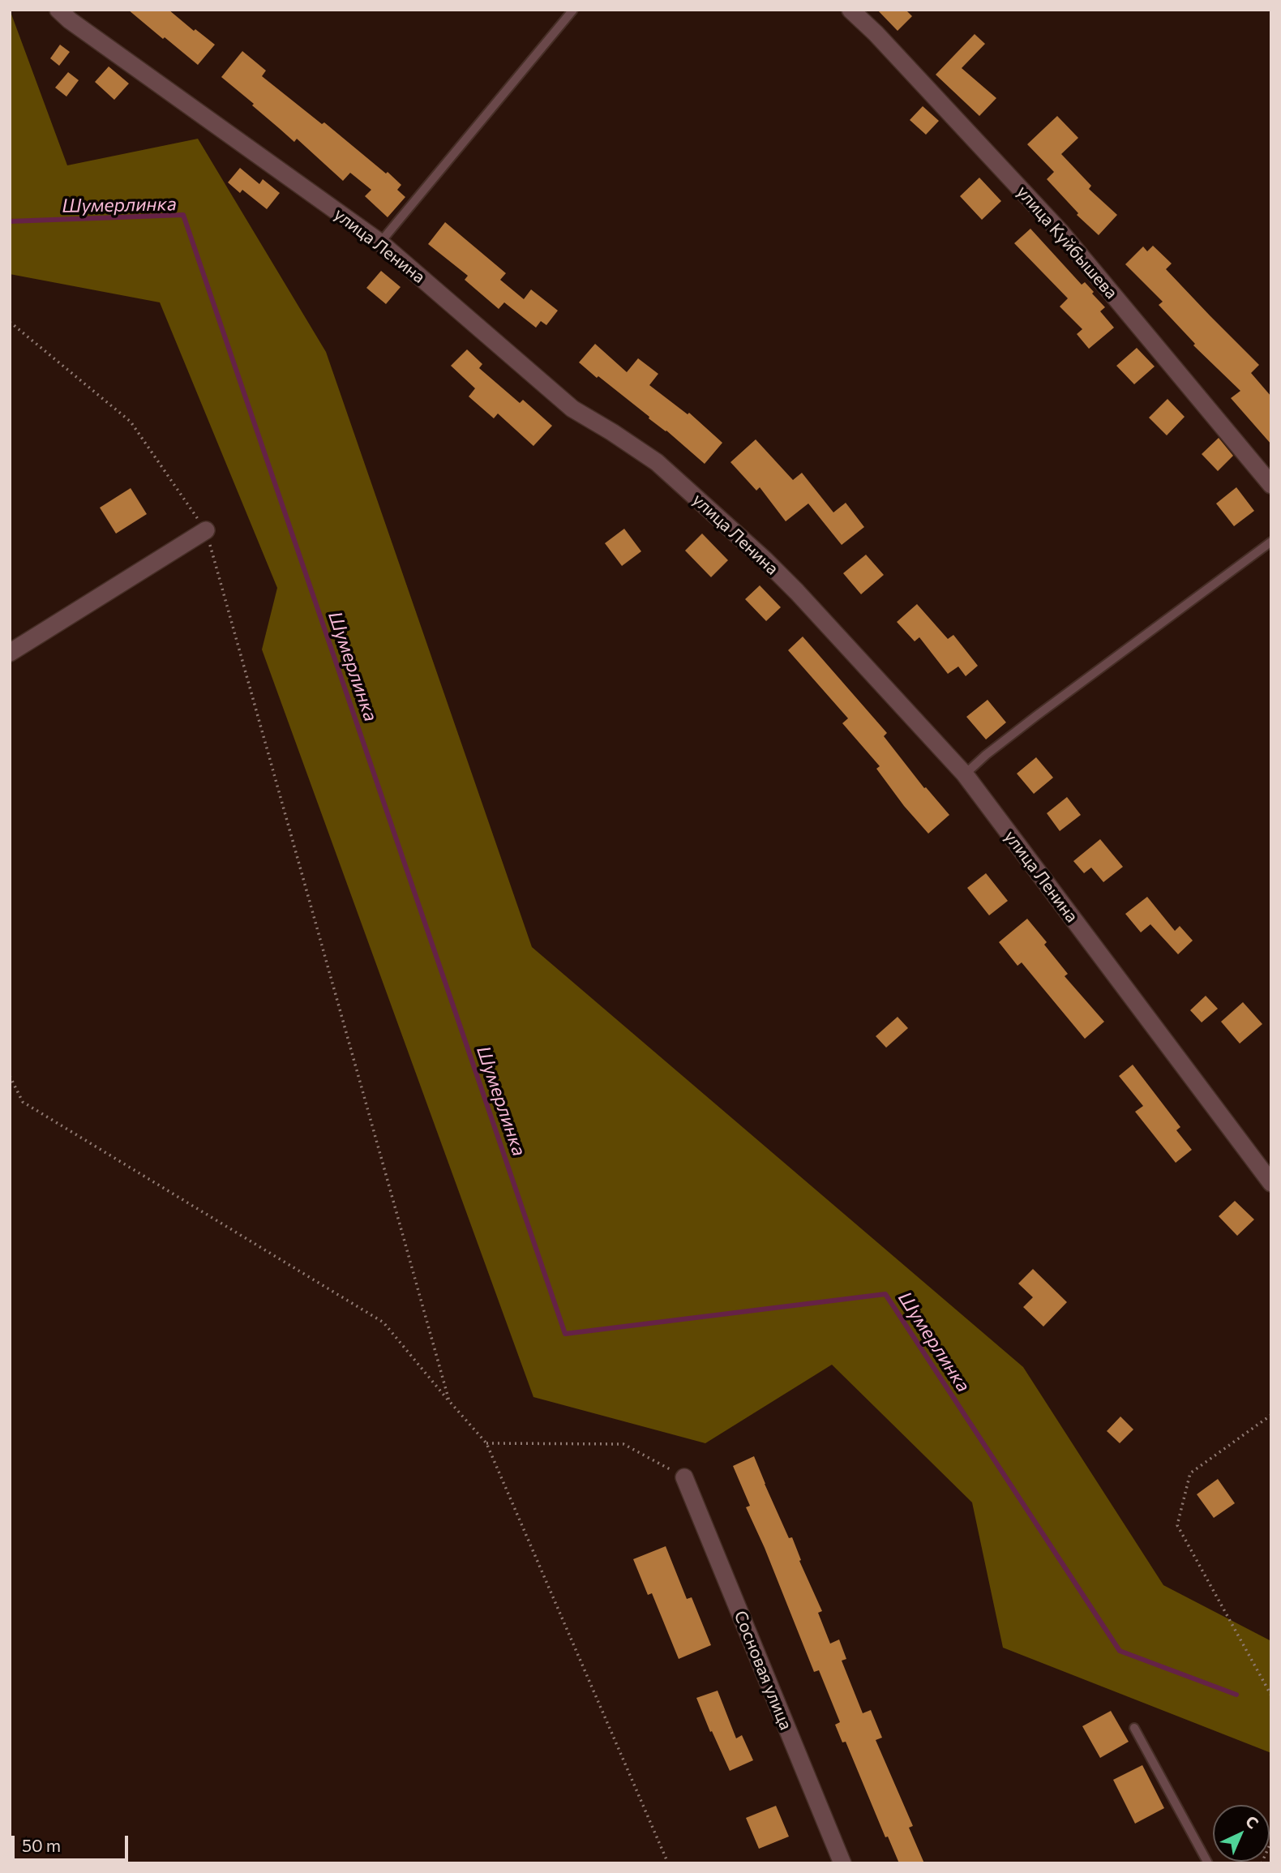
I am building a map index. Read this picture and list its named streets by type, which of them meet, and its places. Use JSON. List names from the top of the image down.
{
  "streets": {
    "street": ["улица Куйбышева", "улица Ленина", "Сосновая улица"]
  },
  "water": ["Шумерлинка"],
  "scale_bar": "50 m",
  "north": "top right"
}
